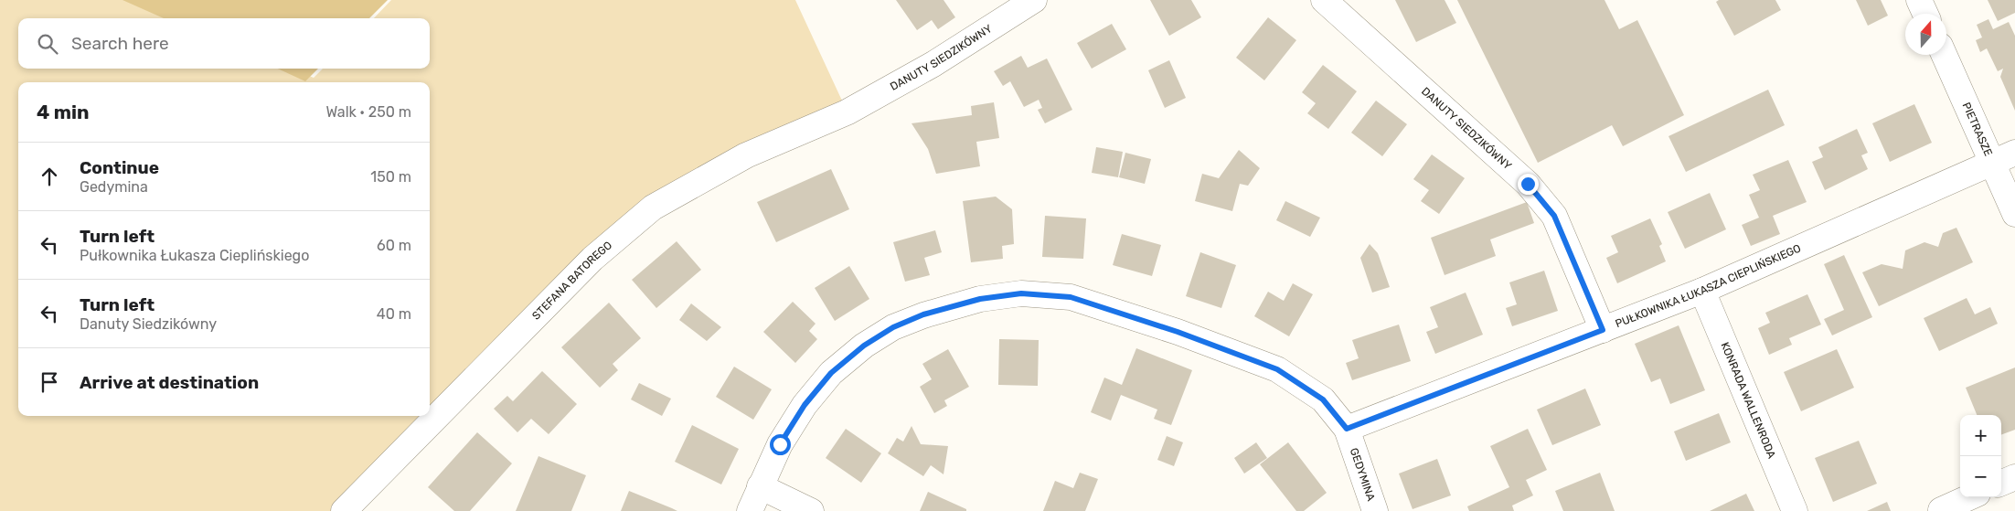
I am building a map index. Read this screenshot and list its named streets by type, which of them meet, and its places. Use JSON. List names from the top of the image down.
{
  "streets": {
    "street": [
      "DANUTY SIEDZIKÓWNY",
      "PIETRASZE",
      "STEFANA BATOREGO",
      "PUŁKOWNIKA ŁUKASZA CIEPLIŃSKIEGO",
      "KONRADA WALLENRODA",
      "GEDYMINA"
    ]
  },
  "crossings": [
    ["DANUTY SIEDZIKÓWNY", "STEFANA BATOREGO"],
    ["DANUTY SIEDZIKÓWNY", "PUŁKOWNIKA ŁUKASZA CIEPLIŃSKIEGO"],
    ["PIETRASZE", "PUŁKOWNIKA ŁUKASZA CIEPLIŃSKIEGO"],
    ["PUŁKOWNIKA ŁUKASZA CIEPLIŃSKIEGO", "KONRADA WALLENRODA"],
    ["PUŁKOWNIKA ŁUKASZA CIEPLIŃSKIEGO", "GEDYMINA"]
  ],
  "north": "top",
  "page": {
    "search": "Search here",
    "heading": ["4 min", "Walk · 250 m"],
    "list": [
      ["Continue", "Gedymina", "150 m"],
      ["Turn left", "Pułkownika Łukasza Cieplińskiego", "60 m"],
      ["Turn left", "Danuty Siedzikówny", "40 m"],
      "Arrive at destination"
    ],
    "map_buttons": ["+", "−"]
  }
}
